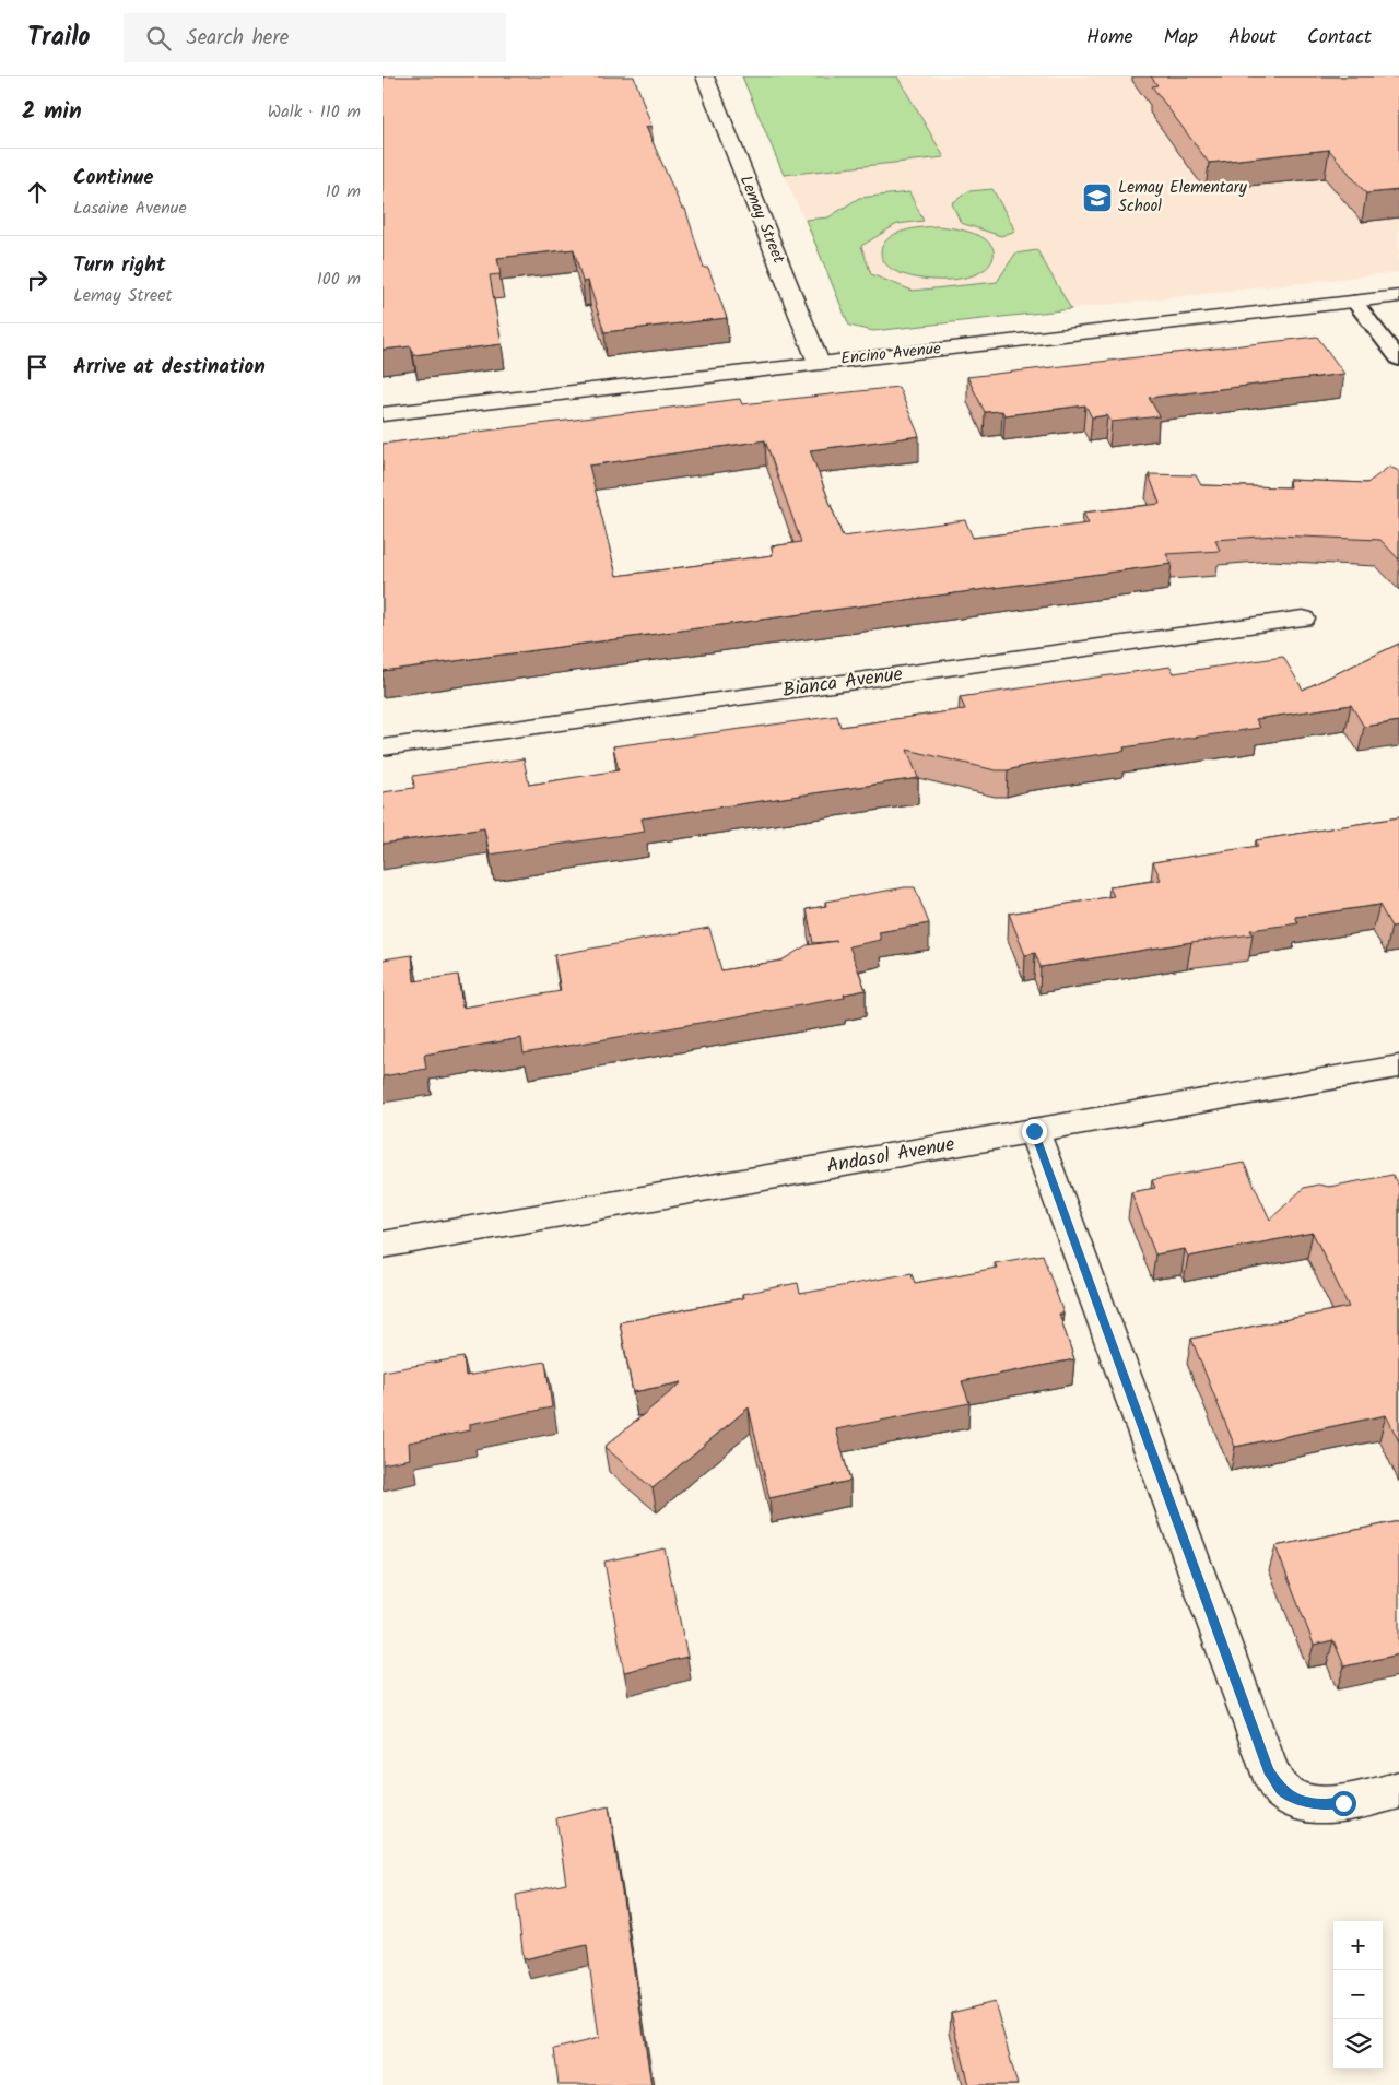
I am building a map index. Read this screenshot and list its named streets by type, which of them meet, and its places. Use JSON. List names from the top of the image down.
{
  "streets": {
    "street": [
      "Lemay Street",
      "Encino Avenue",
      "Bianca Avenue",
      "Andasol Avenue"
    ]
  },
  "crossings": [
    ["Lemay Street", "Encino Avenue"]
  ],
  "places": {
    "school or university": ["Lemay Elementary School"]
  },
  "page": {
    "header": "Trailo",
    "search": "Search here",
    "nav": [
      "Home",
      "Map",
      "About",
      "Contact"
    ],
    "heading": ["2 min", "Walk · 110 m"],
    "list": [
      ["Continue", "Lasaine Avenue", "10 m"],
      ["Turn right", "Lemay Street", "100 m"],
      "Arrive at destination"
    ],
    "map_buttons": ["+", "−"]
  }
}
